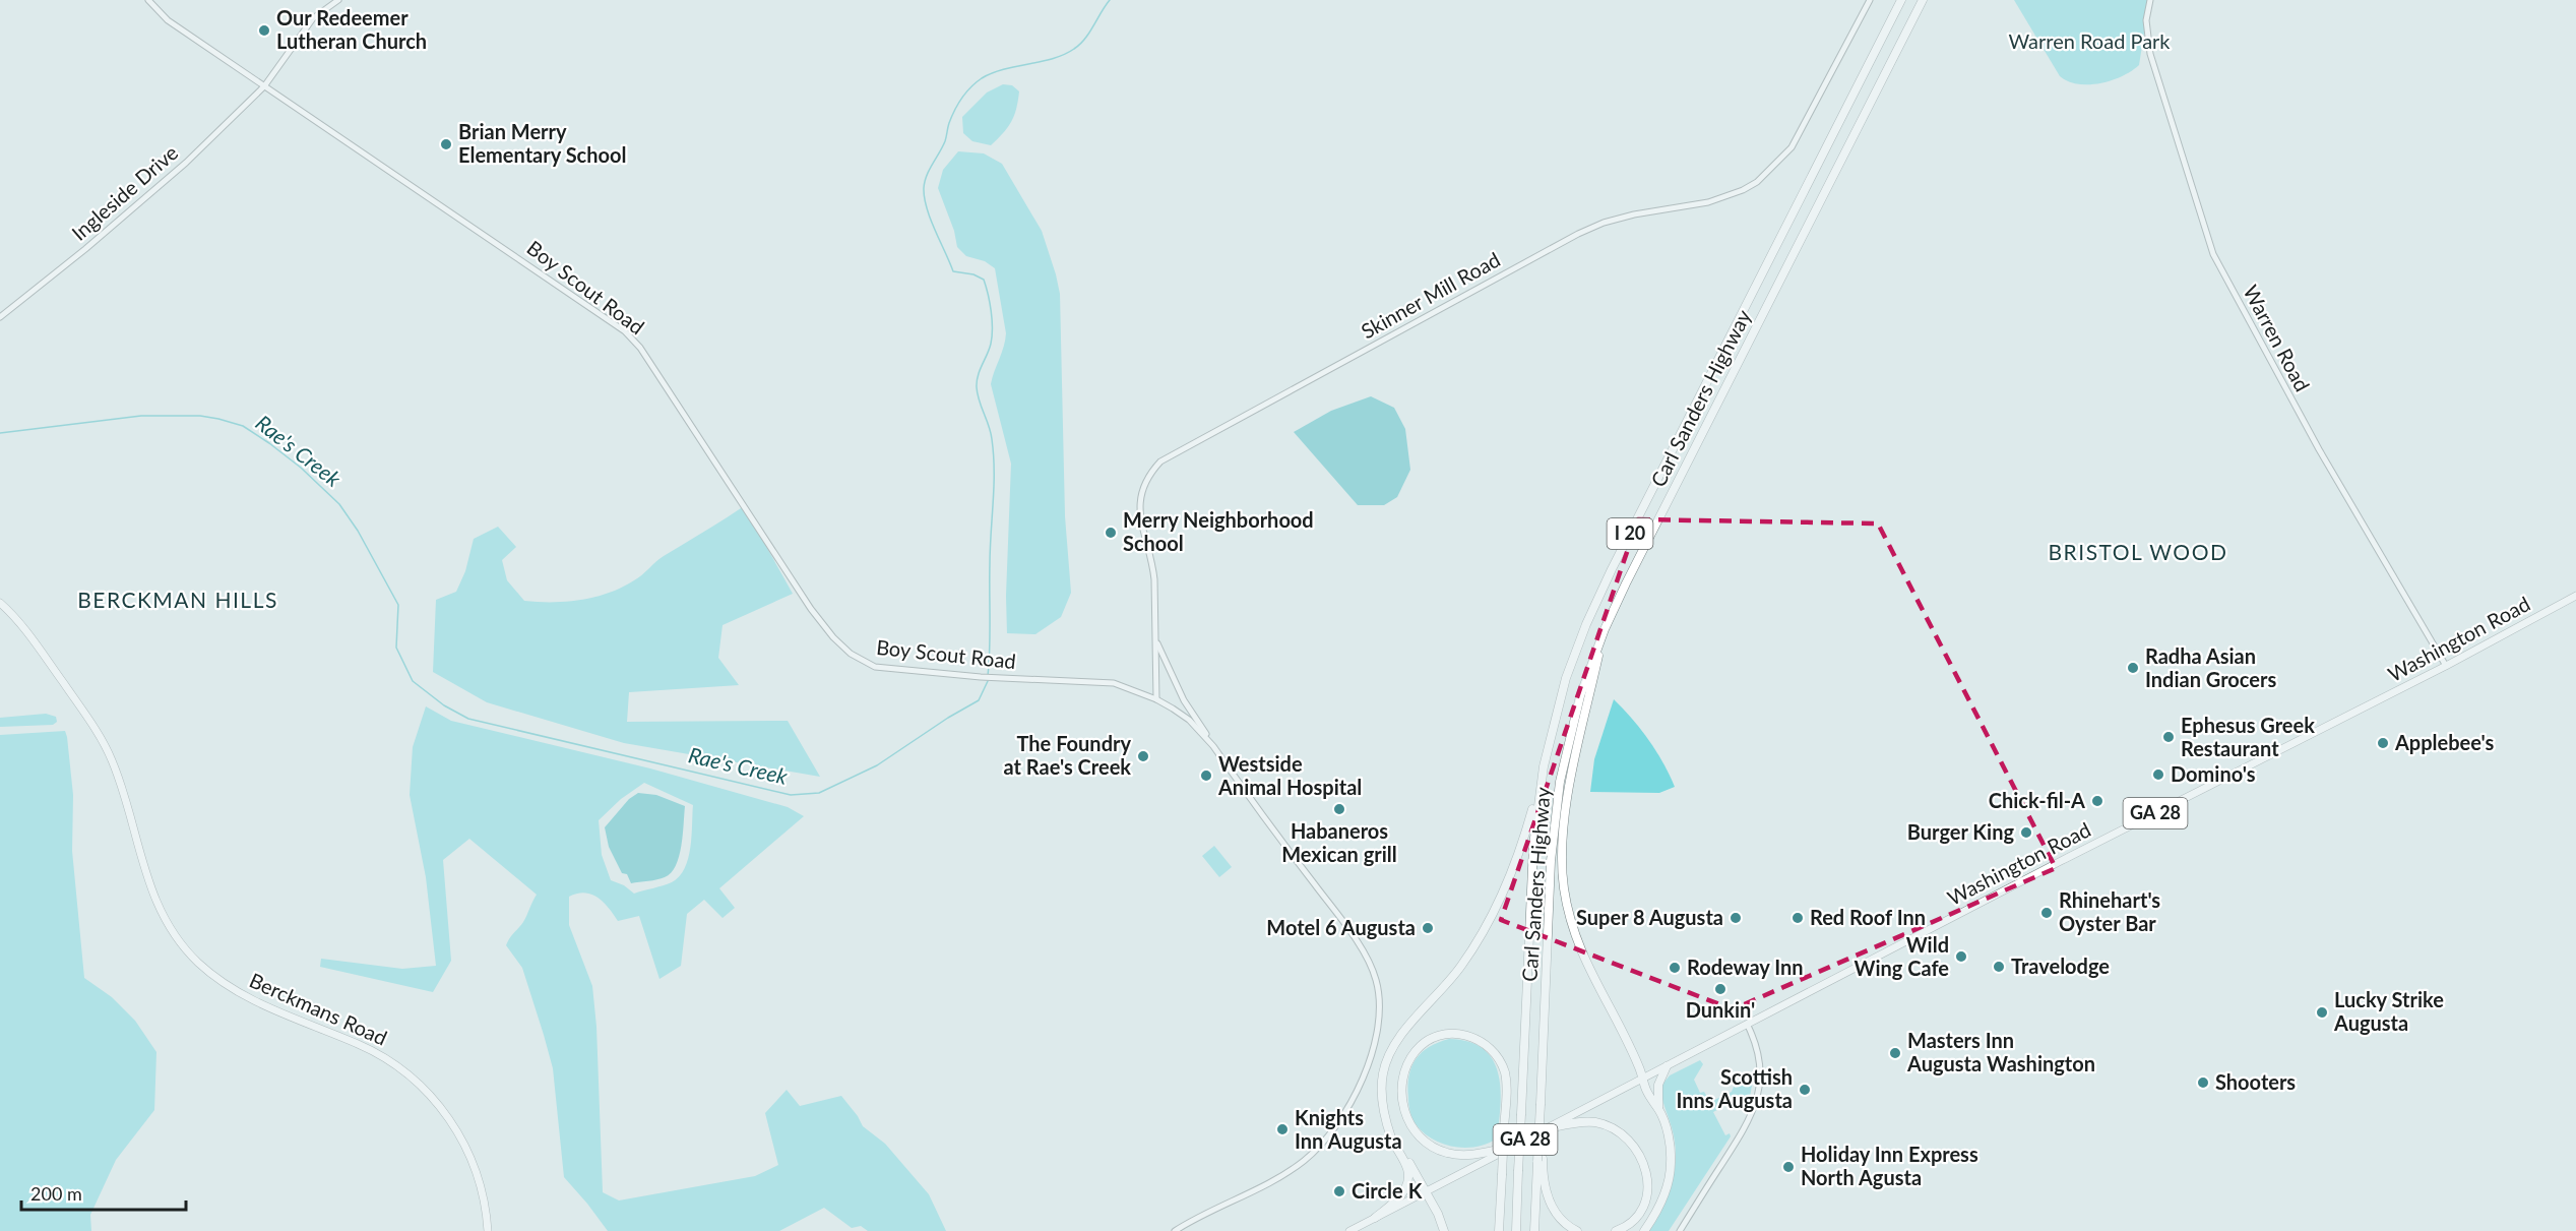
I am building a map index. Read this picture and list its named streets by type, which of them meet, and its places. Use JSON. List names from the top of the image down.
{
  "streets": {
    "highway": ["Carl Sanders Highway", "I 20"],
    "main road": ["Washington Road", "GA 28", "Berckmans Road"],
    "street": [
      "Ingleside Drive",
      "Boy Scout Road",
      "Skinner Mill Road",
      "Warren Road"
    ]
  },
  "crossings": [
    ["Ingleside Drive", "Boy Scout Road"],
    ["Boy Scout Road", "Skinner Mill Road"],
    ["Warren Road", "Washington Road"]
  ],
  "districts": ["BRISTOL WOOD", "BERCKMAN HILLS"],
  "water": ["Rae's Creek"],
  "parks": ["Warren Road Park"],
  "places": [
    "Our Redeemer Lutheran Church",
    "Brian Merry Elementary School",
    "Merry Neighborhood School",
    "Radha Asian Indian Grocers",
    "Ephesus Greek Restaurant",
    "Applebee's",
    "The Foundry at Rae's Creek",
    "Domino's",
    "Westside Animal Hospital",
    "Chick-fil-A",
    "Habaneros Mexican grill",
    "Burger King",
    "Rhinehart's Oyster Bar",
    "Super 8 Augusta",
    "Red Roof Inn",
    "Motel 6 Augusta",
    "Wild Wing Cafe",
    "Travelodge",
    "Rodeway Inn",
    "Dunkin'",
    "Lucky Strike Augusta",
    "Masters Inn Augusta Washington",
    "Shooters",
    "Scottish Inns Augusta",
    "Knights Inn Augusta",
    "Holiday Inn Express North Agusta",
    "Circle K"
  ],
  "scale_bar": "200 m"
}
